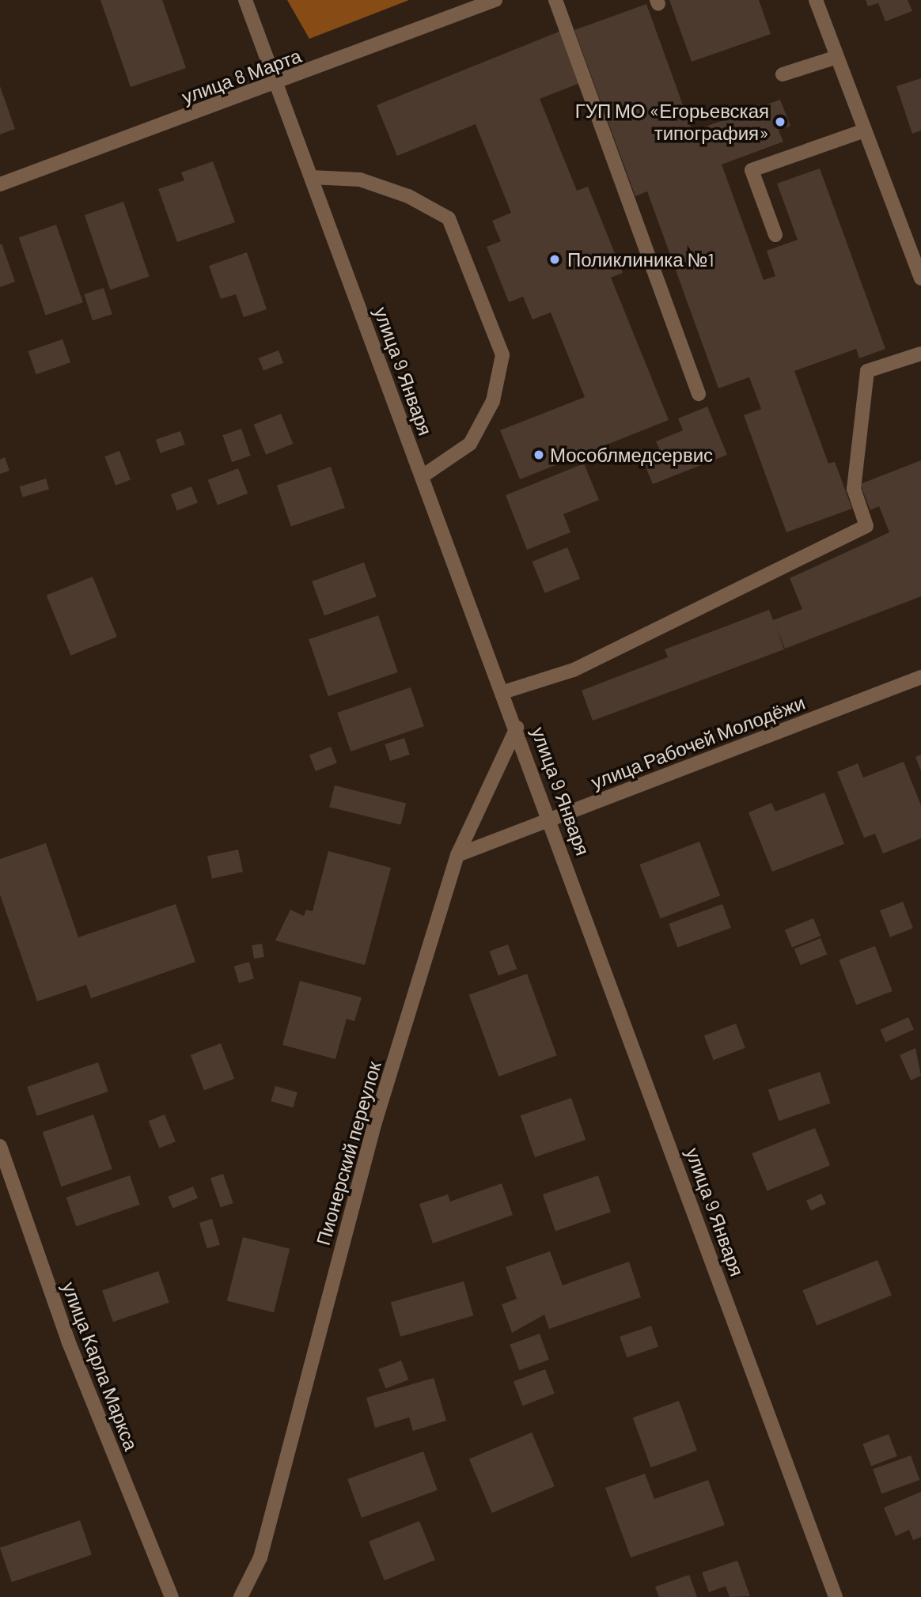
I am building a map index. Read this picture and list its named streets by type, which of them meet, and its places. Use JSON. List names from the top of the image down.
{
  "streets": {
    "street": [
      "улица 8 Марта",
      "улица 9 Января",
      "улица Рабочей Молодёжи",
      "Пионерский переулок",
      "улица Карла Маркса"
    ]
  },
  "crossings": [
    ["улица 8 Марта", "улица 9 Января"],
    ["улица 9 Января", "улица Рабочей Молодёжи"],
    ["улица 9 Января", "Пионерский переулок"],
    ["улица Рабочей Молодёжи", "Пионерский переулок"]
  ],
  "places": ["ГУП МО «Егорьевская типография»", "Поликлиника №1", "Мособлмедсервис"]
}
